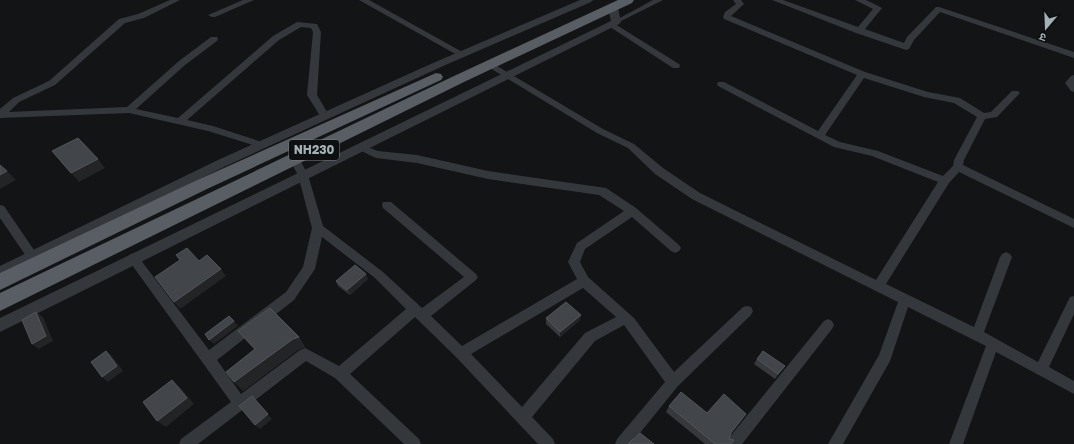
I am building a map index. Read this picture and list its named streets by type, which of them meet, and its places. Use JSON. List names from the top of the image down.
{
  "streets": {
    "highway": ["NH230"]
  },
  "north": "bottom"
}
